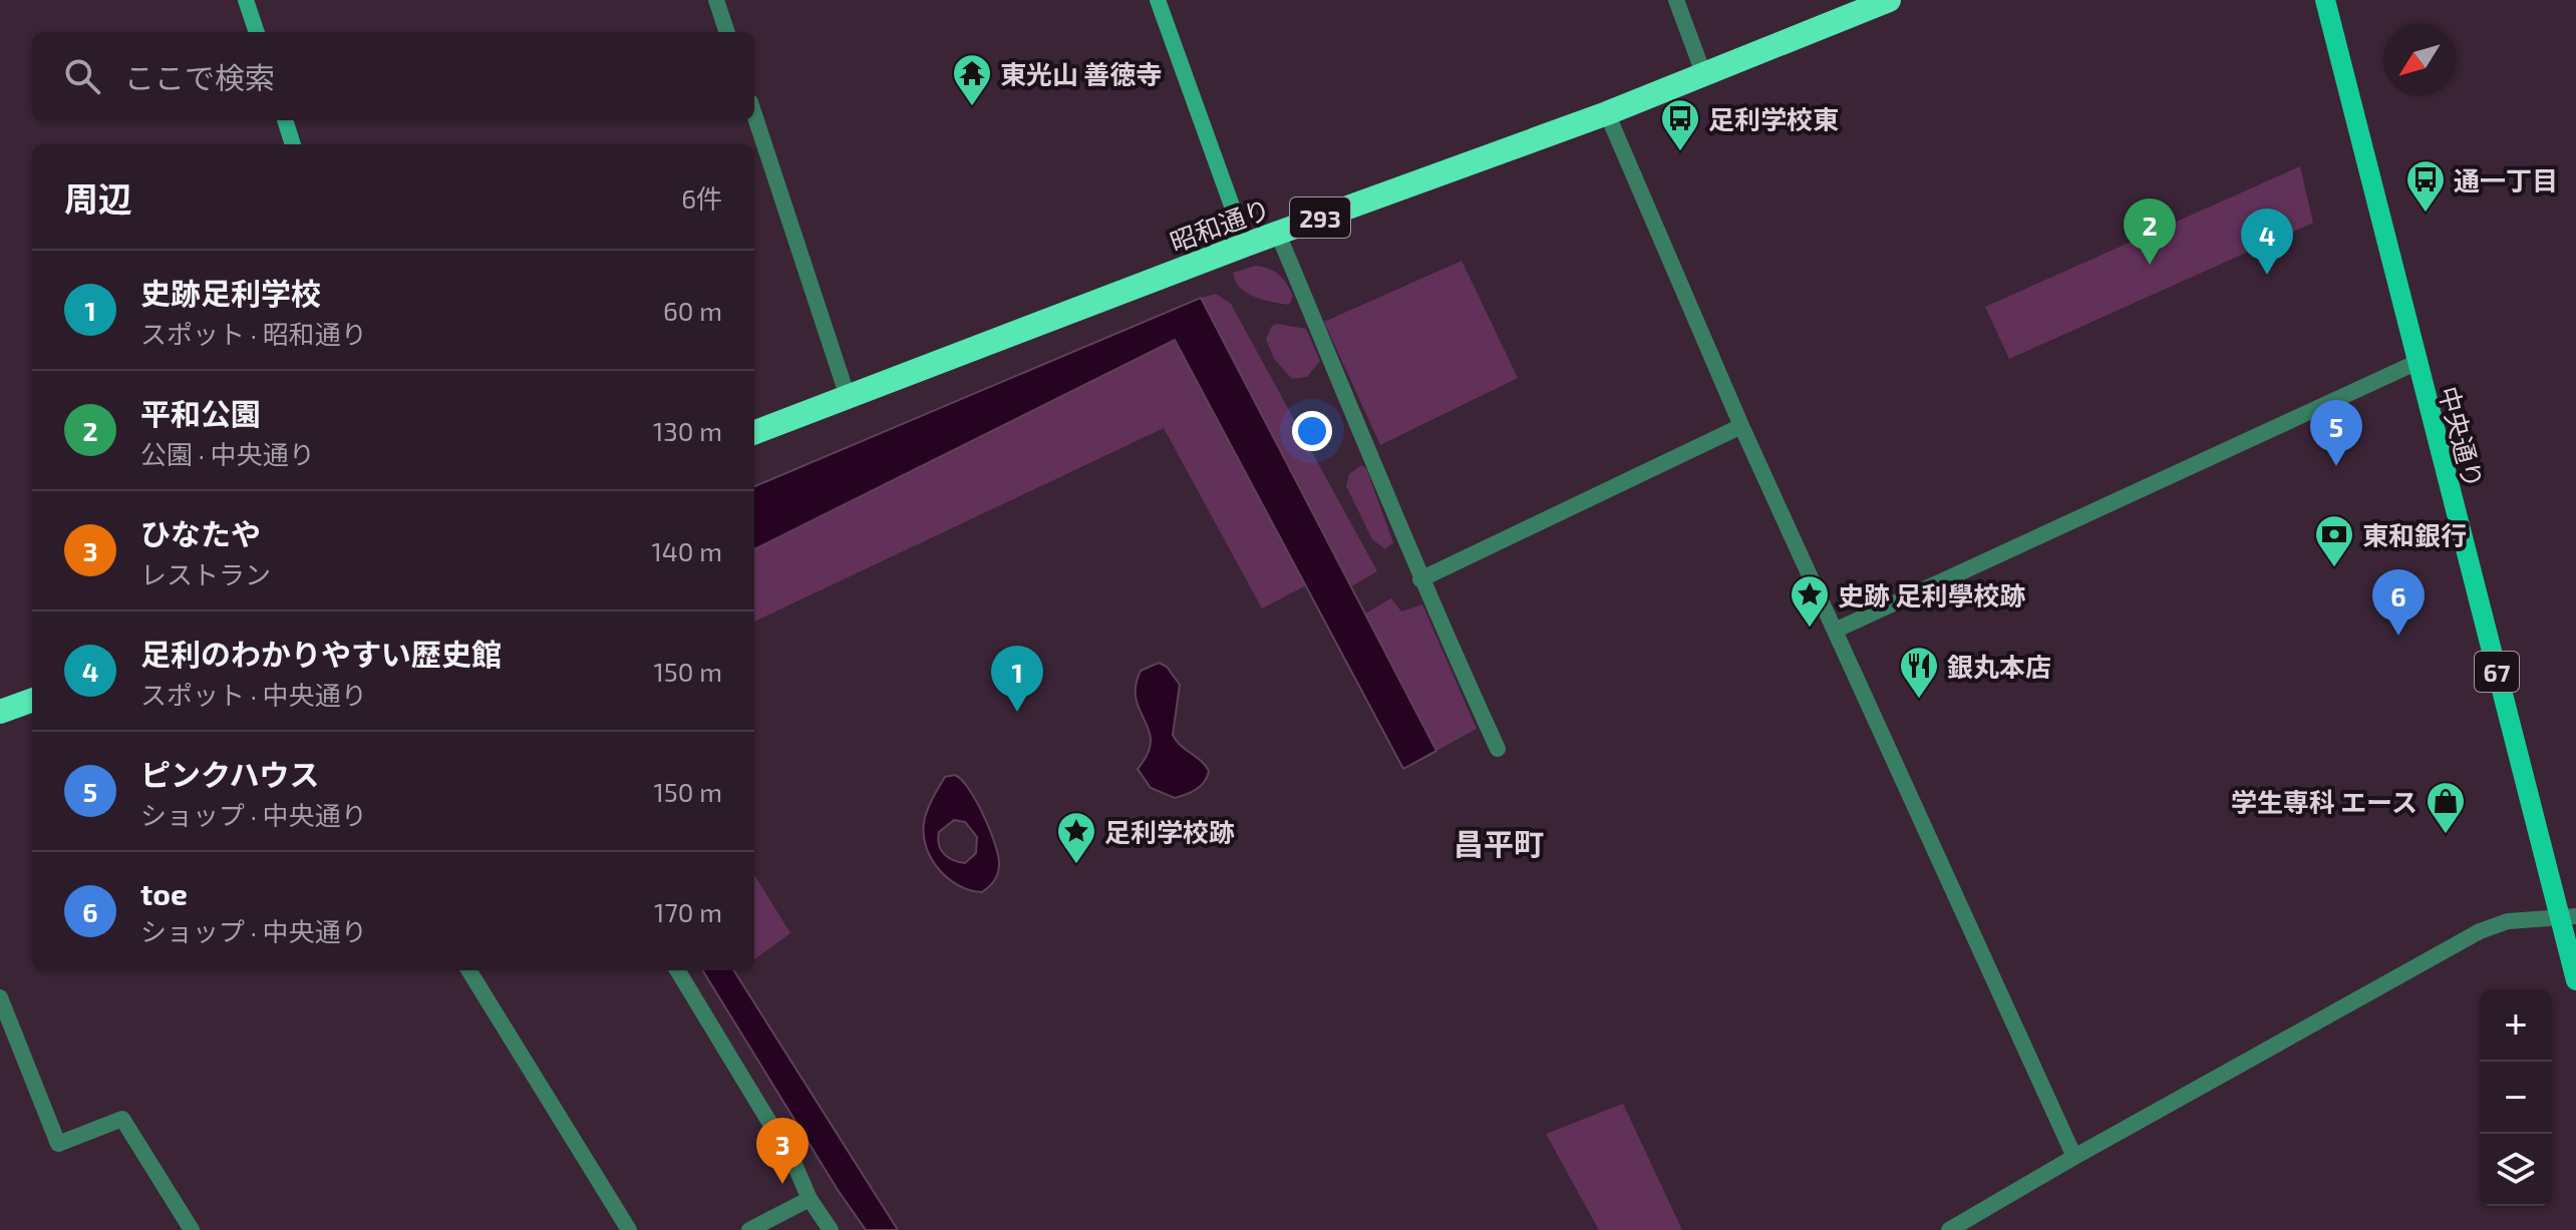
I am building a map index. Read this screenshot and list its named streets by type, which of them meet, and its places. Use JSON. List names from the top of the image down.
{
  "streets": {
    "highway": ["293", "昭和通り"],
    "main road": ["中央通り", "67"]
  },
  "districts": ["昌平町"],
  "places": {
    "temple": ["東光山 善徳寺"],
    "bus stop": ["足利学校東", "通一丁目"],
    "bank": ["東和銀行"],
    "place": ["史跡 足利學校跡", "足利学校跡"],
    "restaurant": ["銀丸本店"],
    "shop": ["学生専科 エース"]
  },
  "north": "bottom left",
  "page": {
    "search": "ここで検索",
    "heading": ["周辺", "6件"],
    "pins": [
      "2",
      "4",
      "5",
      "6",
      "1",
      "3"
    ],
    "list": [
      {
        "mark": "1",
        "name": "史跡足利学校",
        "note": "スポット · 昭和通り",
        "value": "60 m"
      },
      {
        "mark": "2",
        "name": "平和公園",
        "note": "公園 · 中央通り",
        "value": "130 m"
      },
      {
        "mark": "3",
        "name": "ひなたや",
        "note": "レストラン",
        "value": "140 m"
      },
      {
        "mark": "4",
        "name": "足利のわかりやすい歴史館",
        "note": "スポット · 中央通り",
        "value": "150 m"
      },
      {
        "mark": "5",
        "name": "ピンクハウス",
        "note": "ショップ · 中央通り",
        "value": "150 m"
      },
      {
        "mark": "6",
        "name": "toe",
        "note": "ショップ · 中央通り",
        "value": "170 m"
      }
    ],
    "map_buttons": ["+", "−"]
  }
}
